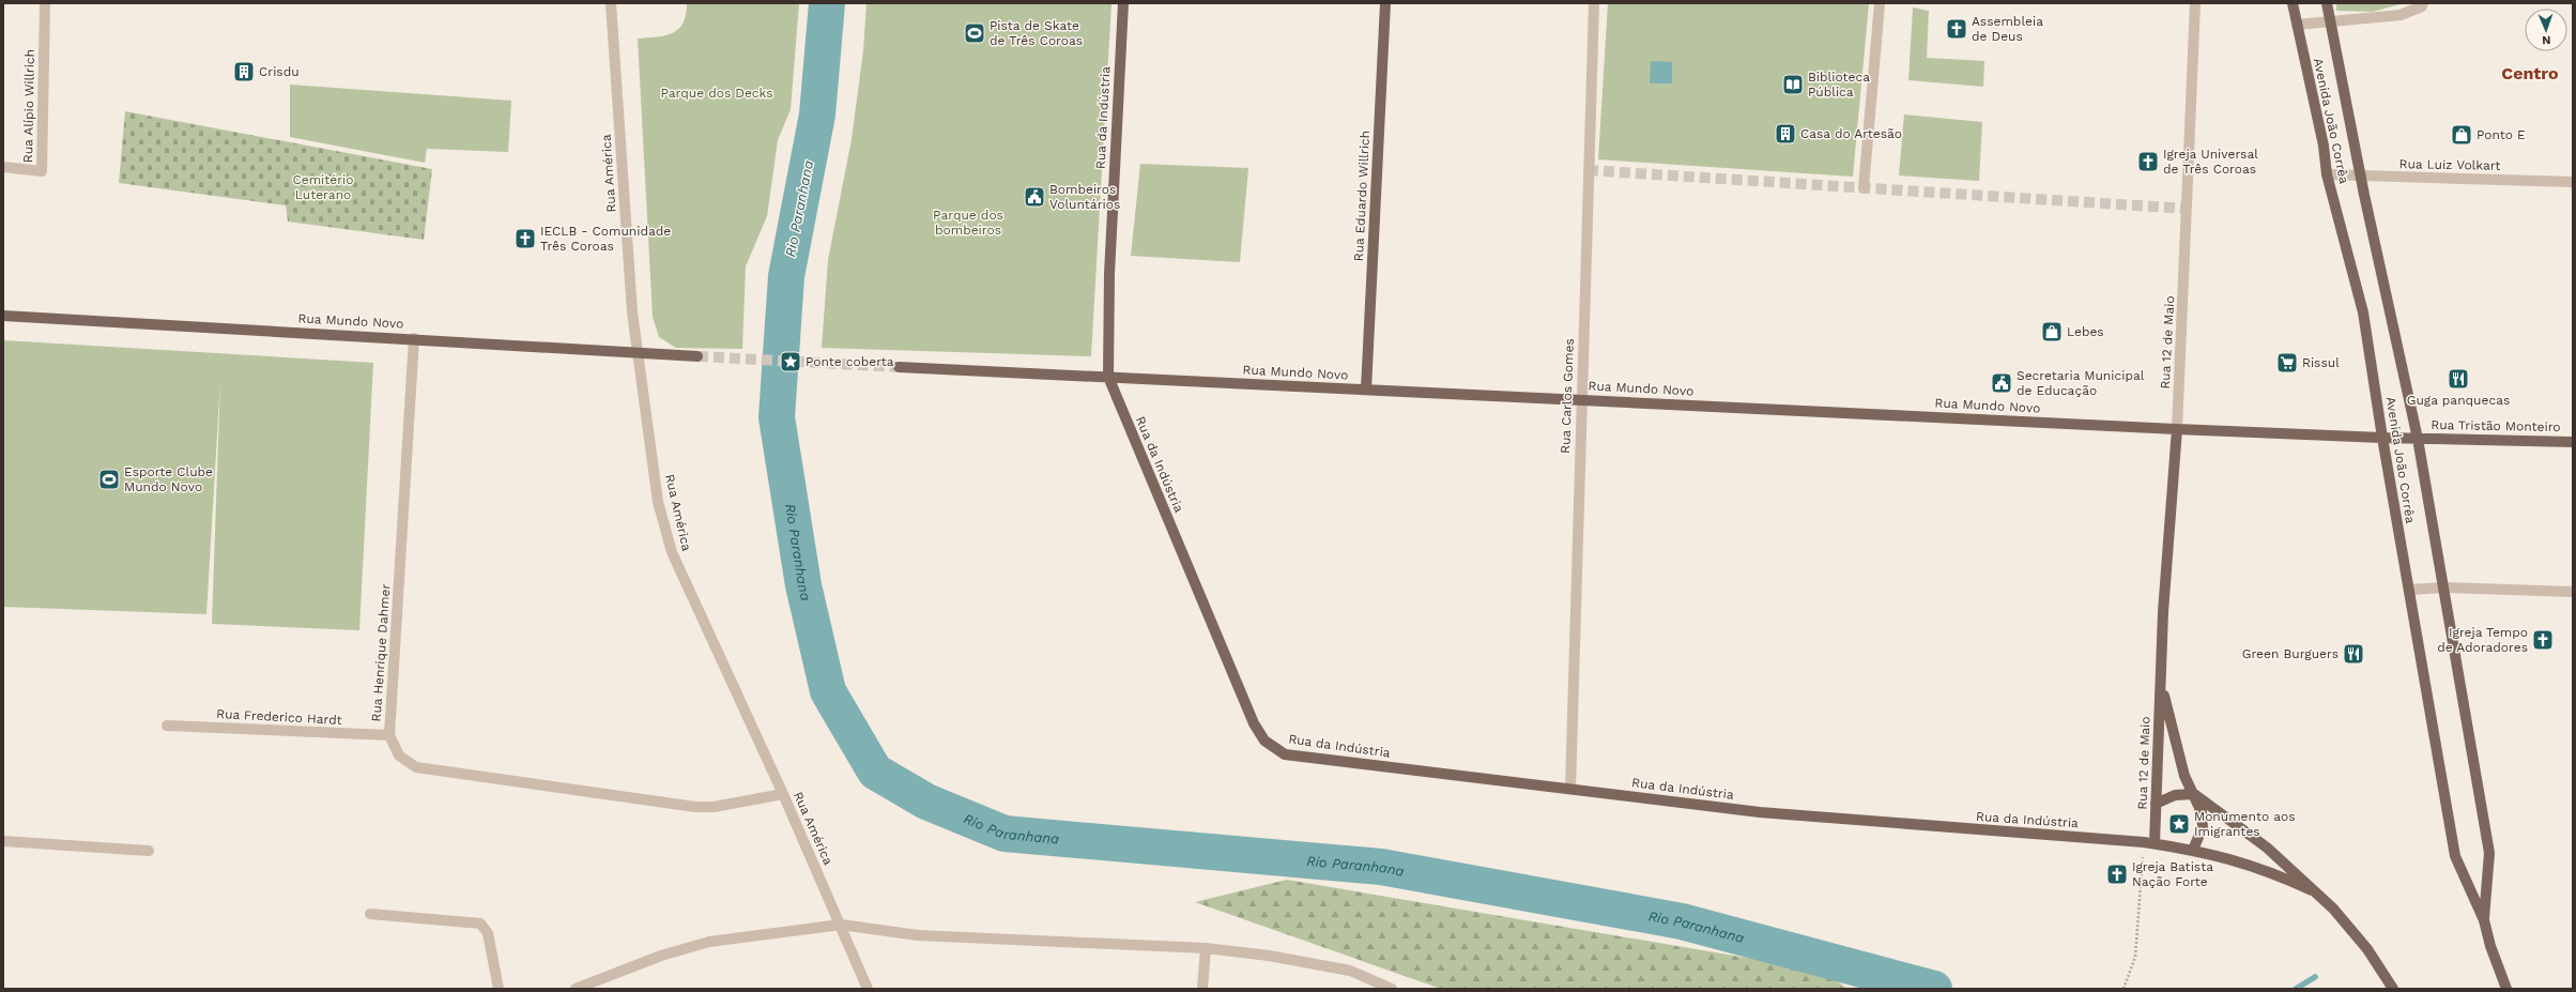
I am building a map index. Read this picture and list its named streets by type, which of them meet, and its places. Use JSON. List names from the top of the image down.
{
  "streets": {
    "main road": [
      "Rua da Indústria",
      "Avenida João Corrêa",
      "Rua Eduardo Willrich",
      "Rua Mundo Novo",
      "Rua 12 de Maio",
      "Rua Tristão Monteiro"
    ],
    "street": [
      "Rua Alípio Willrich",
      "Rua Luiz Volkart",
      "Rua América",
      "Rua Carlos Gomes",
      "Rua Henrique Dahmer",
      "Rua Frederico Hardt"
    ]
  },
  "crossings": [
    ["Rua da Indústria", "Rua Mundo Novo"],
    ["Rua da Indústria", "Rua 12 de Maio"],
    ["Rua da Indústria", "Rua Carlos Gomes"],
    ["Avenida João Corrêa", "Rua Luiz Volkart"],
    ["Avenida João Corrêa", "Rua Mundo Novo"],
    ["Avenida João Corrêa", "Rua Tristão Monteiro"],
    ["Rua América", "Rua Mundo Novo"],
    ["Rua América", "Rua Henrique Dahmer"],
    ["Rua Eduardo Willrich", "Rua Mundo Novo"],
    ["Rua Mundo Novo", "Rua 12 de Maio"],
    ["Rua Mundo Novo", "Rua Carlos Gomes"],
    ["Rua Mundo Novo", "Rua Tristão Monteiro"],
    ["Rua Mundo Novo", "Rua Henrique Dahmer"],
    ["Rua Henrique Dahmer", "Rua Frederico Hardt"]
  ],
  "districts": ["Centro"],
  "water": ["Rio Paranhana"],
  "parks": ["Parque dos Decks", "Cemitério Luterano", "Parque dos bombeiros"],
  "places": {
    "church": [
      "Assembleia de Deus",
      "Igreja Universal de Três Coroas",
      "IECLB - Comunidade Três Coroas",
      "Igreja Tempo de Adoradores",
      "Igreja Batista Nação Forte"
    ],
    "sports": ["Pista de Skate de Três Coroas", "Esporte Clube Mundo Novo"],
    "building": ["Crisdu", "Casa do Artesão"],
    "library": ["Biblioteca Pública"],
    "shop": ["Ponto E", "Lebes"],
    "public building": ["Bombeiros Voluntários", "Secretaria Municipal de Educação"],
    "place": ["Ponte coberta", "Monumento aos Imigrantes"],
    "supermarket": ["Rissul"],
    "restaurant": ["Guga panquecas", "Green Burguers"]
  },
  "north": "bottom"
}
